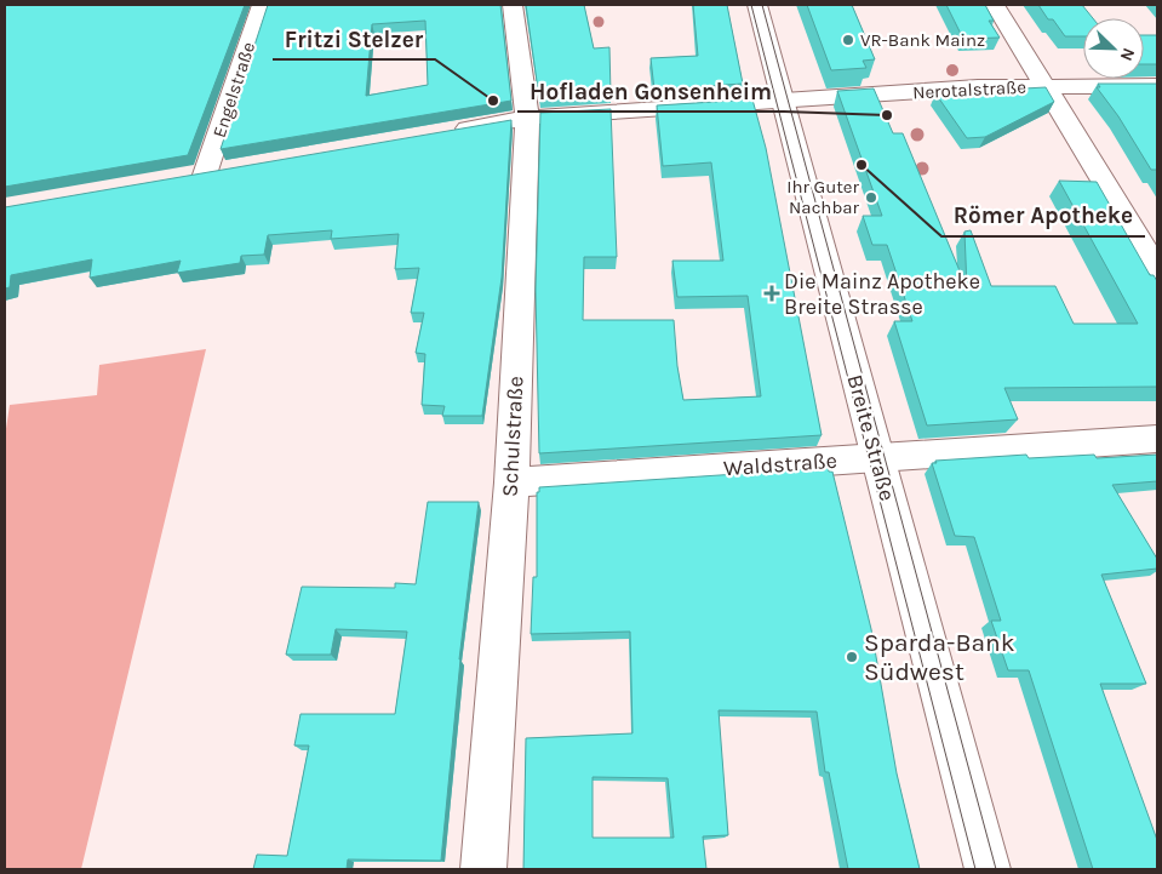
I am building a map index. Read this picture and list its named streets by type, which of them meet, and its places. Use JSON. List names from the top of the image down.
{
  "streets": {
    "street": [
      "Engelstraße",
      "Nerotalstraße",
      "Schulstraße",
      "Breite Straße",
      "Waldstraße"
    ]
  },
  "crossings": [
    ["Nerotalstraße", "Schulstraße"],
    ["Nerotalstraße", "Breite Straße"],
    ["Schulstraße", "Waldstraße"],
    ["Breite Straße", "Waldstraße"]
  ],
  "places": {
    "other": [
      "VR-Bank Mainz",
      "Fritzi Stelzer",
      "Hofladen Gonsenheim",
      "Römer Apotheke",
      "Ihr Guter Nachbar",
      "Sparda-Bank Südwest"
    ],
    "health": ["Die Mainz Apotheke Breite Strasse"]
  },
  "north": "bottom right"
}
